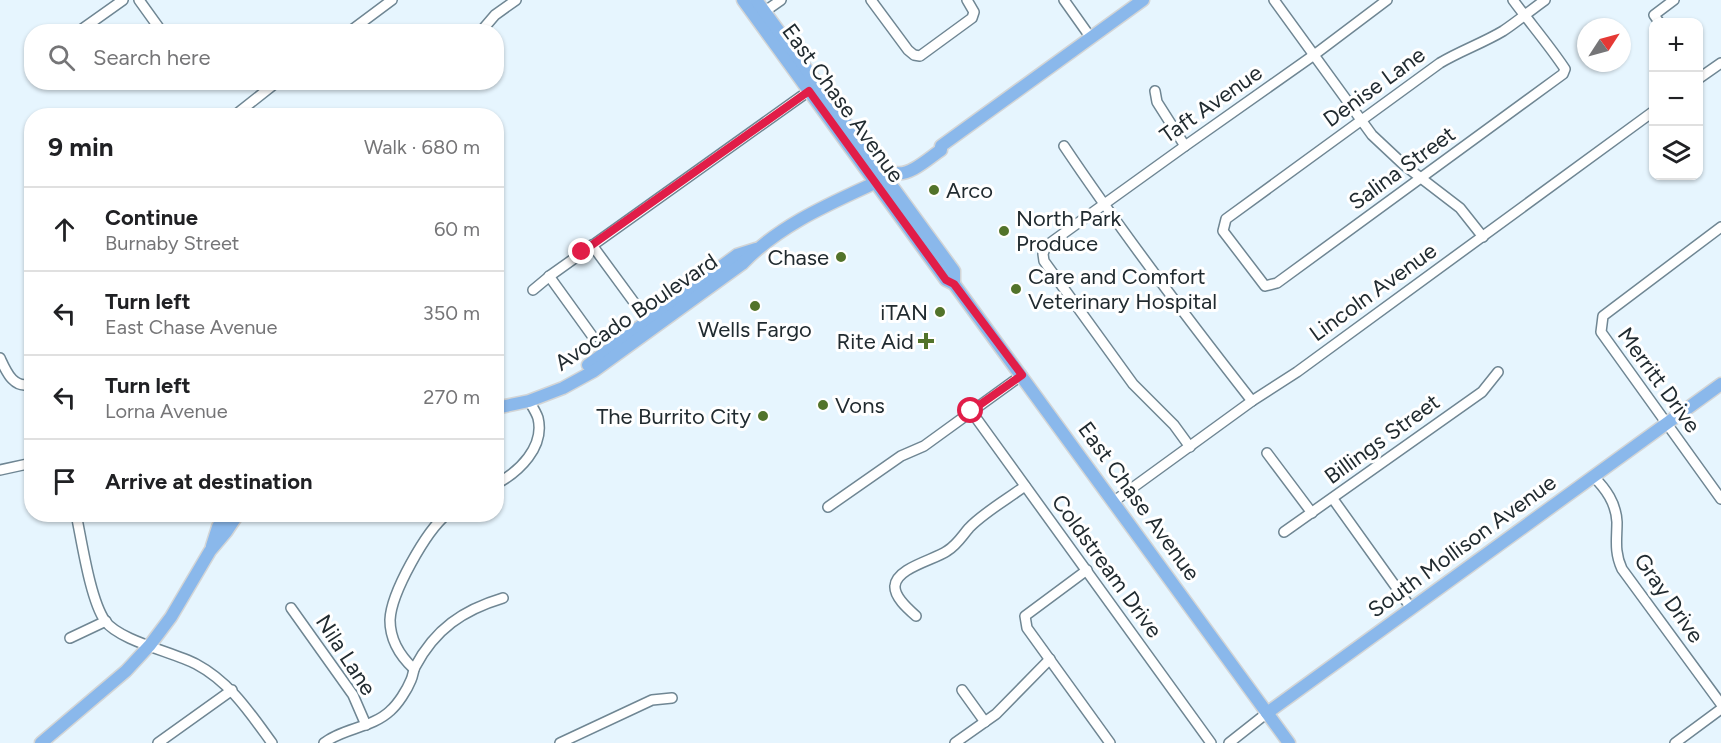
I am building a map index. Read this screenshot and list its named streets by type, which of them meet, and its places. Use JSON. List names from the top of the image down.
{
  "streets": {
    "main road": ["East Chase Avenue", "Avocado Boulevard", "South Mollison Avenue"],
    "street": [
      "Denise Lane",
      "Taft Avenue",
      "Salina Street",
      "Lincoln Avenue",
      "Merritt Drive",
      "Billings Street",
      "Coldstream Drive",
      "Gray Drive",
      "Nila Lane"
    ]
  },
  "crossings": [
    ["Denise Lane", "Salina Street"],
    ["East Chase Avenue", "Lincoln Avenue"],
    ["East Chase Avenue", "Avocado Boulevard"],
    ["East Chase Avenue", "South Mollison Avenue"],
    ["Taft Avenue", "Lincoln Avenue"],
    ["Merritt Drive", "South Mollison Avenue"],
    ["South Mollison Avenue", "Gray Drive"]
  ],
  "places": {
    "other": [
      "Arco",
      "North Park Produce",
      "Chase",
      "Care and Comfort Veterinary Hospital",
      "Wells Fargo",
      "iTAN",
      "Vons",
      "The Burrito City"
    ],
    "health": ["Rite Aid"]
  },
  "north": "top right",
  "page": {
    "map_buttons": ["+", "−"],
    "search": "Search here",
    "heading": ["9 min", "Walk · 680 m"],
    "list": [
      ["Continue", "Burnaby Street", "60 m"],
      ["Turn left", "East Chase Avenue", "350 m"],
      ["Turn left", "Lorna Avenue", "270 m"],
      "Arrive at destination"
    ]
  }
}
